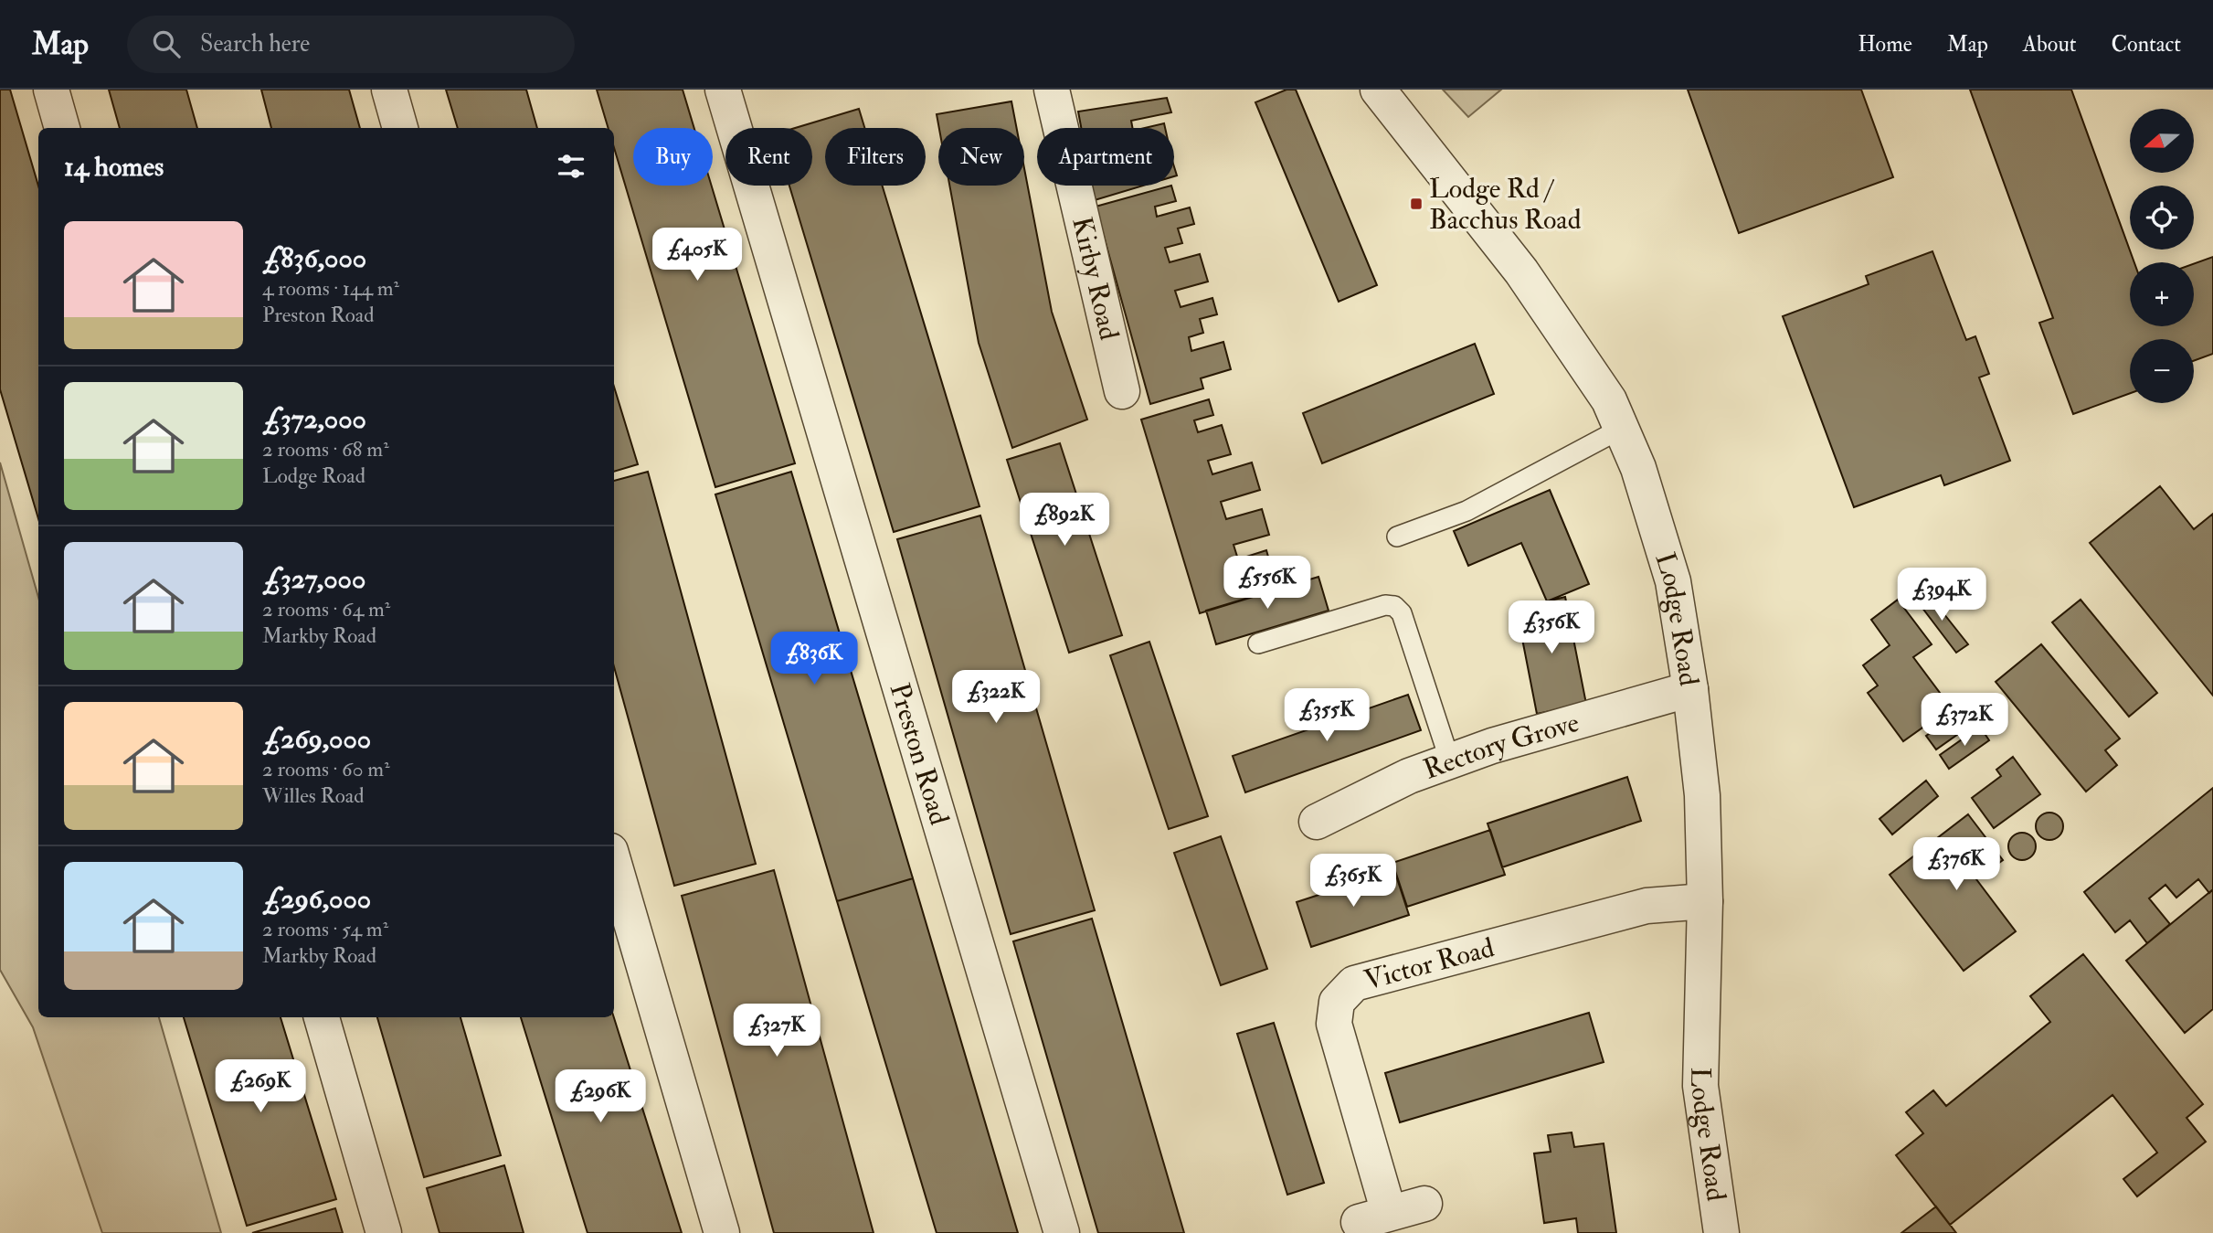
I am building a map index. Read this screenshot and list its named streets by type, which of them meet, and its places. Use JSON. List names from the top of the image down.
{
  "streets": {
    "street": [
      "Kirby Road",
      "Lodge Road",
      "Rectory Grove",
      "Preston Road",
      "Victor Road"
    ]
  },
  "crossings": [
    ["Lodge Road", "Rectory Grove"],
    ["Lodge Road", "Victor Road"]
  ],
  "places": {
    "transit": ["Lodge Rd / Bacchus Road"]
  },
  "north": "left",
  "page": {
    "header": "Map",
    "search": "Search here",
    "nav": [
      "Home",
      "Map",
      "About",
      "Contact"
    ],
    "map_buttons": ["+", "−"],
    "chip": [
      "Buy",
      "Rent",
      "Filters",
      "New",
      "Apartment"
    ],
    "heading": "14 homes",
    "list": [
      {
        "name": "£836,000",
        "note": "4 rooms · 144 m² · Preston Road"
      },
      {
        "name": "£372,000",
        "note": "2 rooms · 68 m² · Lodge Road"
      },
      {
        "name": "£327,000",
        "note": "2 rooms · 64 m² · Markby Road"
      },
      {
        "name": "£269,000",
        "note": "2 rooms · 60 m² · Willes Road"
      },
      {
        "name": "£296,000",
        "note": "2 rooms · 54 m² · Markby Road"
      }
    ],
    "price": [
      "£405K",
      "£892K",
      "£556K",
      "£394K",
      "£356K",
      "£836K",
      "£322K",
      "£355K",
      "£372K",
      "£376K",
      "£365K",
      "£327K",
      "£269K",
      "£296K"
    ]
  }
}
